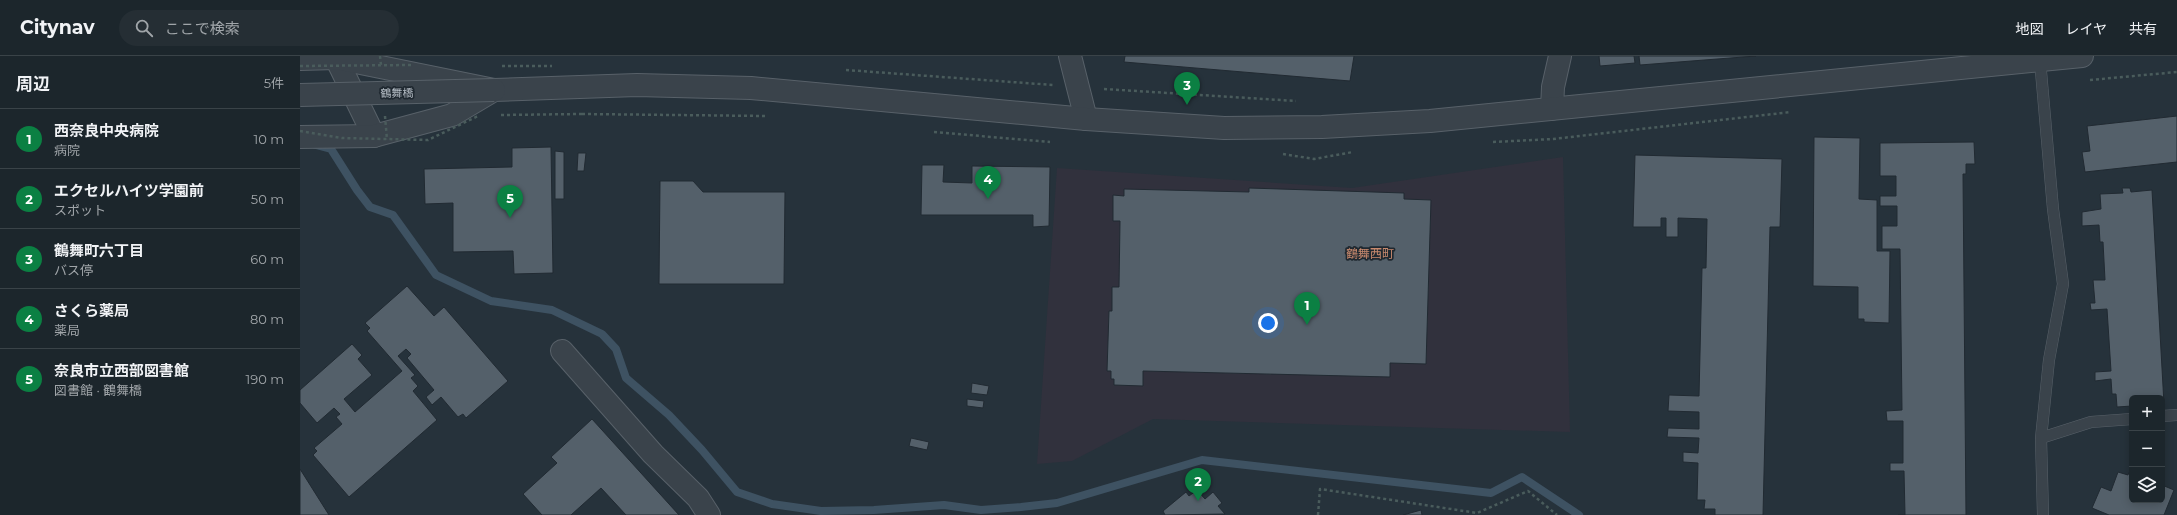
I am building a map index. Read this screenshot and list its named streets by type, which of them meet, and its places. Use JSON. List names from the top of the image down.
{
  "streets": {
    "street": ["鶴舞橋"]
  },
  "districts": ["鶴舞西町"],
  "page": {
    "header": "Citynav",
    "search": "ここで検索",
    "nav": ["地図", "レイヤ", "共有"],
    "heading": ["周辺", "5件"],
    "pins": [
      "3",
      "4",
      "5",
      "1",
      "2"
    ],
    "list": [
      {
        "mark": "1",
        "name": "西奈良中央病院",
        "note": "病院",
        "value": "10 m"
      },
      {
        "mark": "2",
        "name": "エクセルハイツ学園前",
        "note": "スポット",
        "value": "50 m"
      },
      {
        "mark": "3",
        "name": "鶴舞町六丁目",
        "note": "バス停",
        "value": "60 m"
      },
      {
        "mark": "4",
        "name": "さくら薬局",
        "note": "薬局",
        "value": "80 m"
      },
      {
        "mark": "5",
        "name": "奈良市立西部図書館",
        "note": "図書館 · 鶴舞橋",
        "value": "190 m"
      }
    ],
    "map_buttons": ["+", "−"]
  }
}
